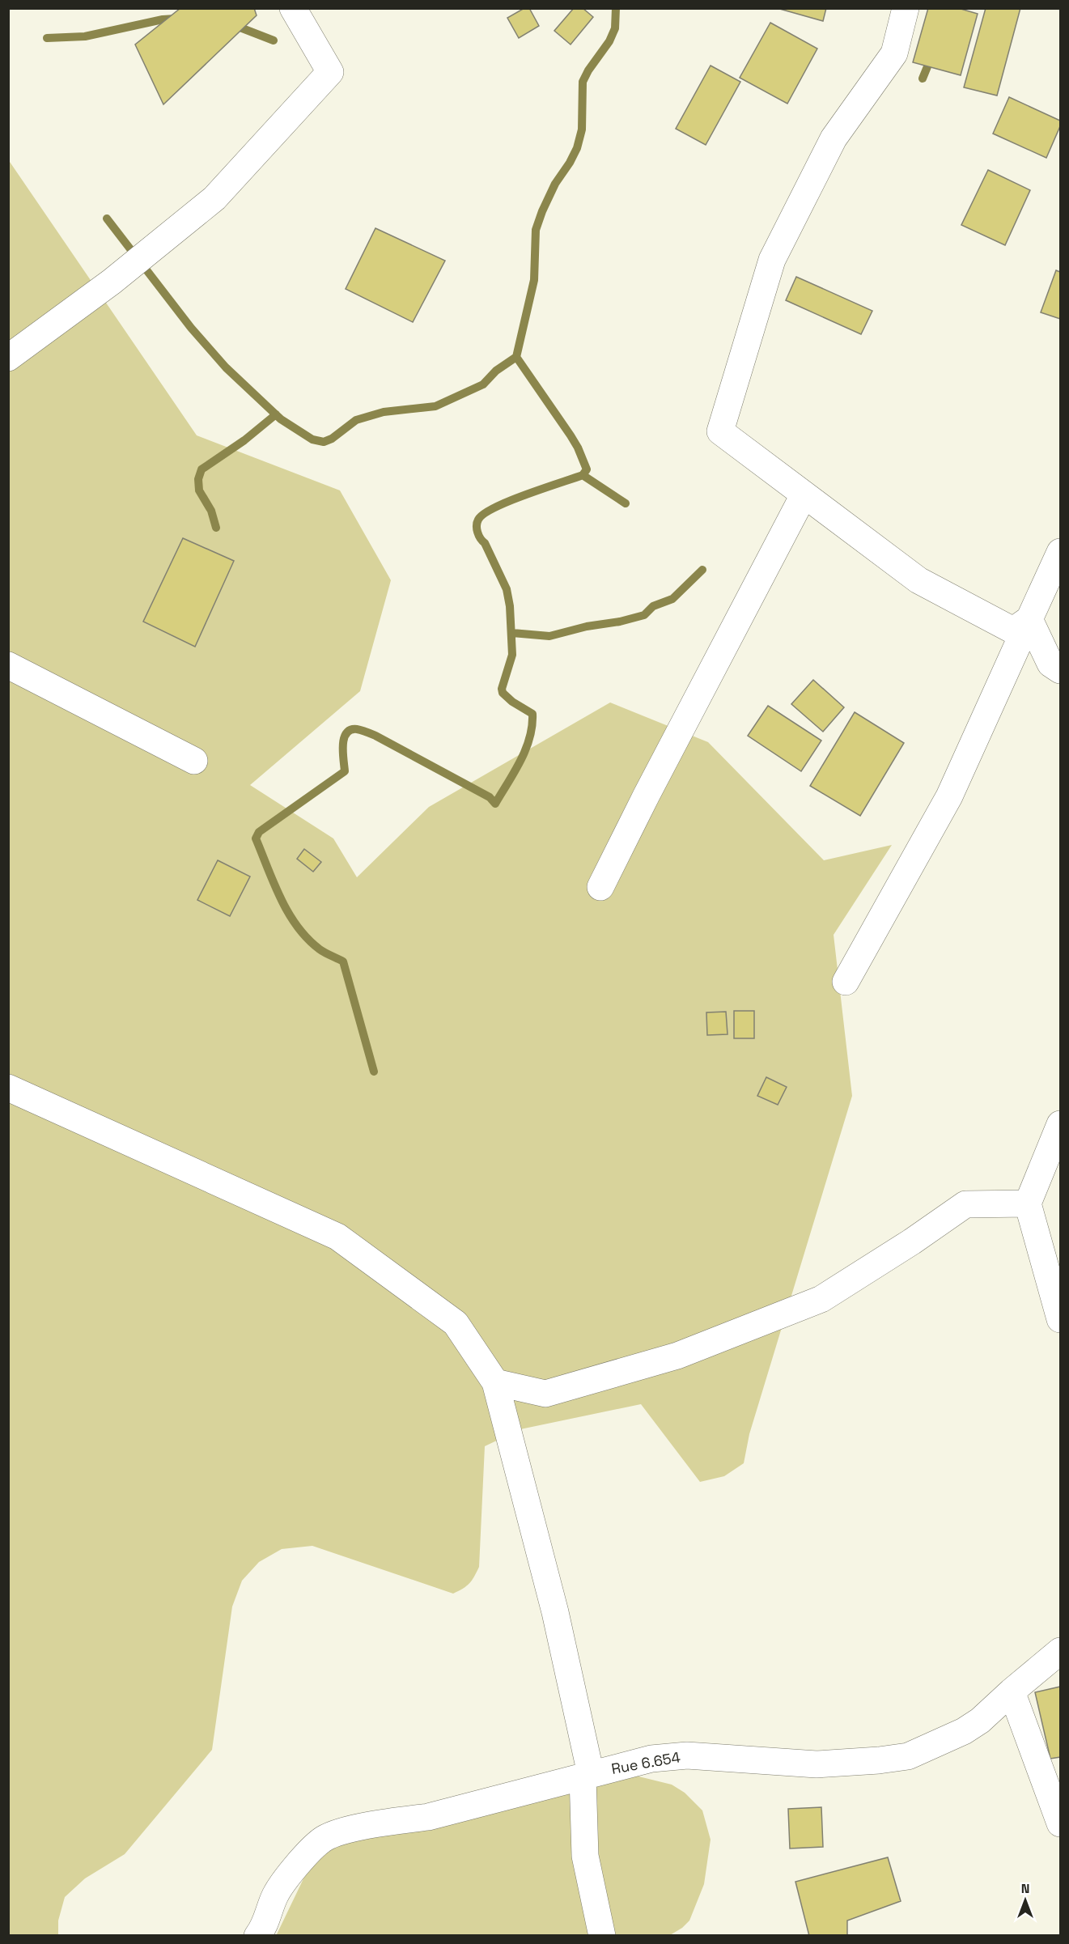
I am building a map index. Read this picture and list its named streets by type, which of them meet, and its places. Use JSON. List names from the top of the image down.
{
  "streets": {
    "street": ["Rue 6.654"]
  },
  "north": "top"
}
